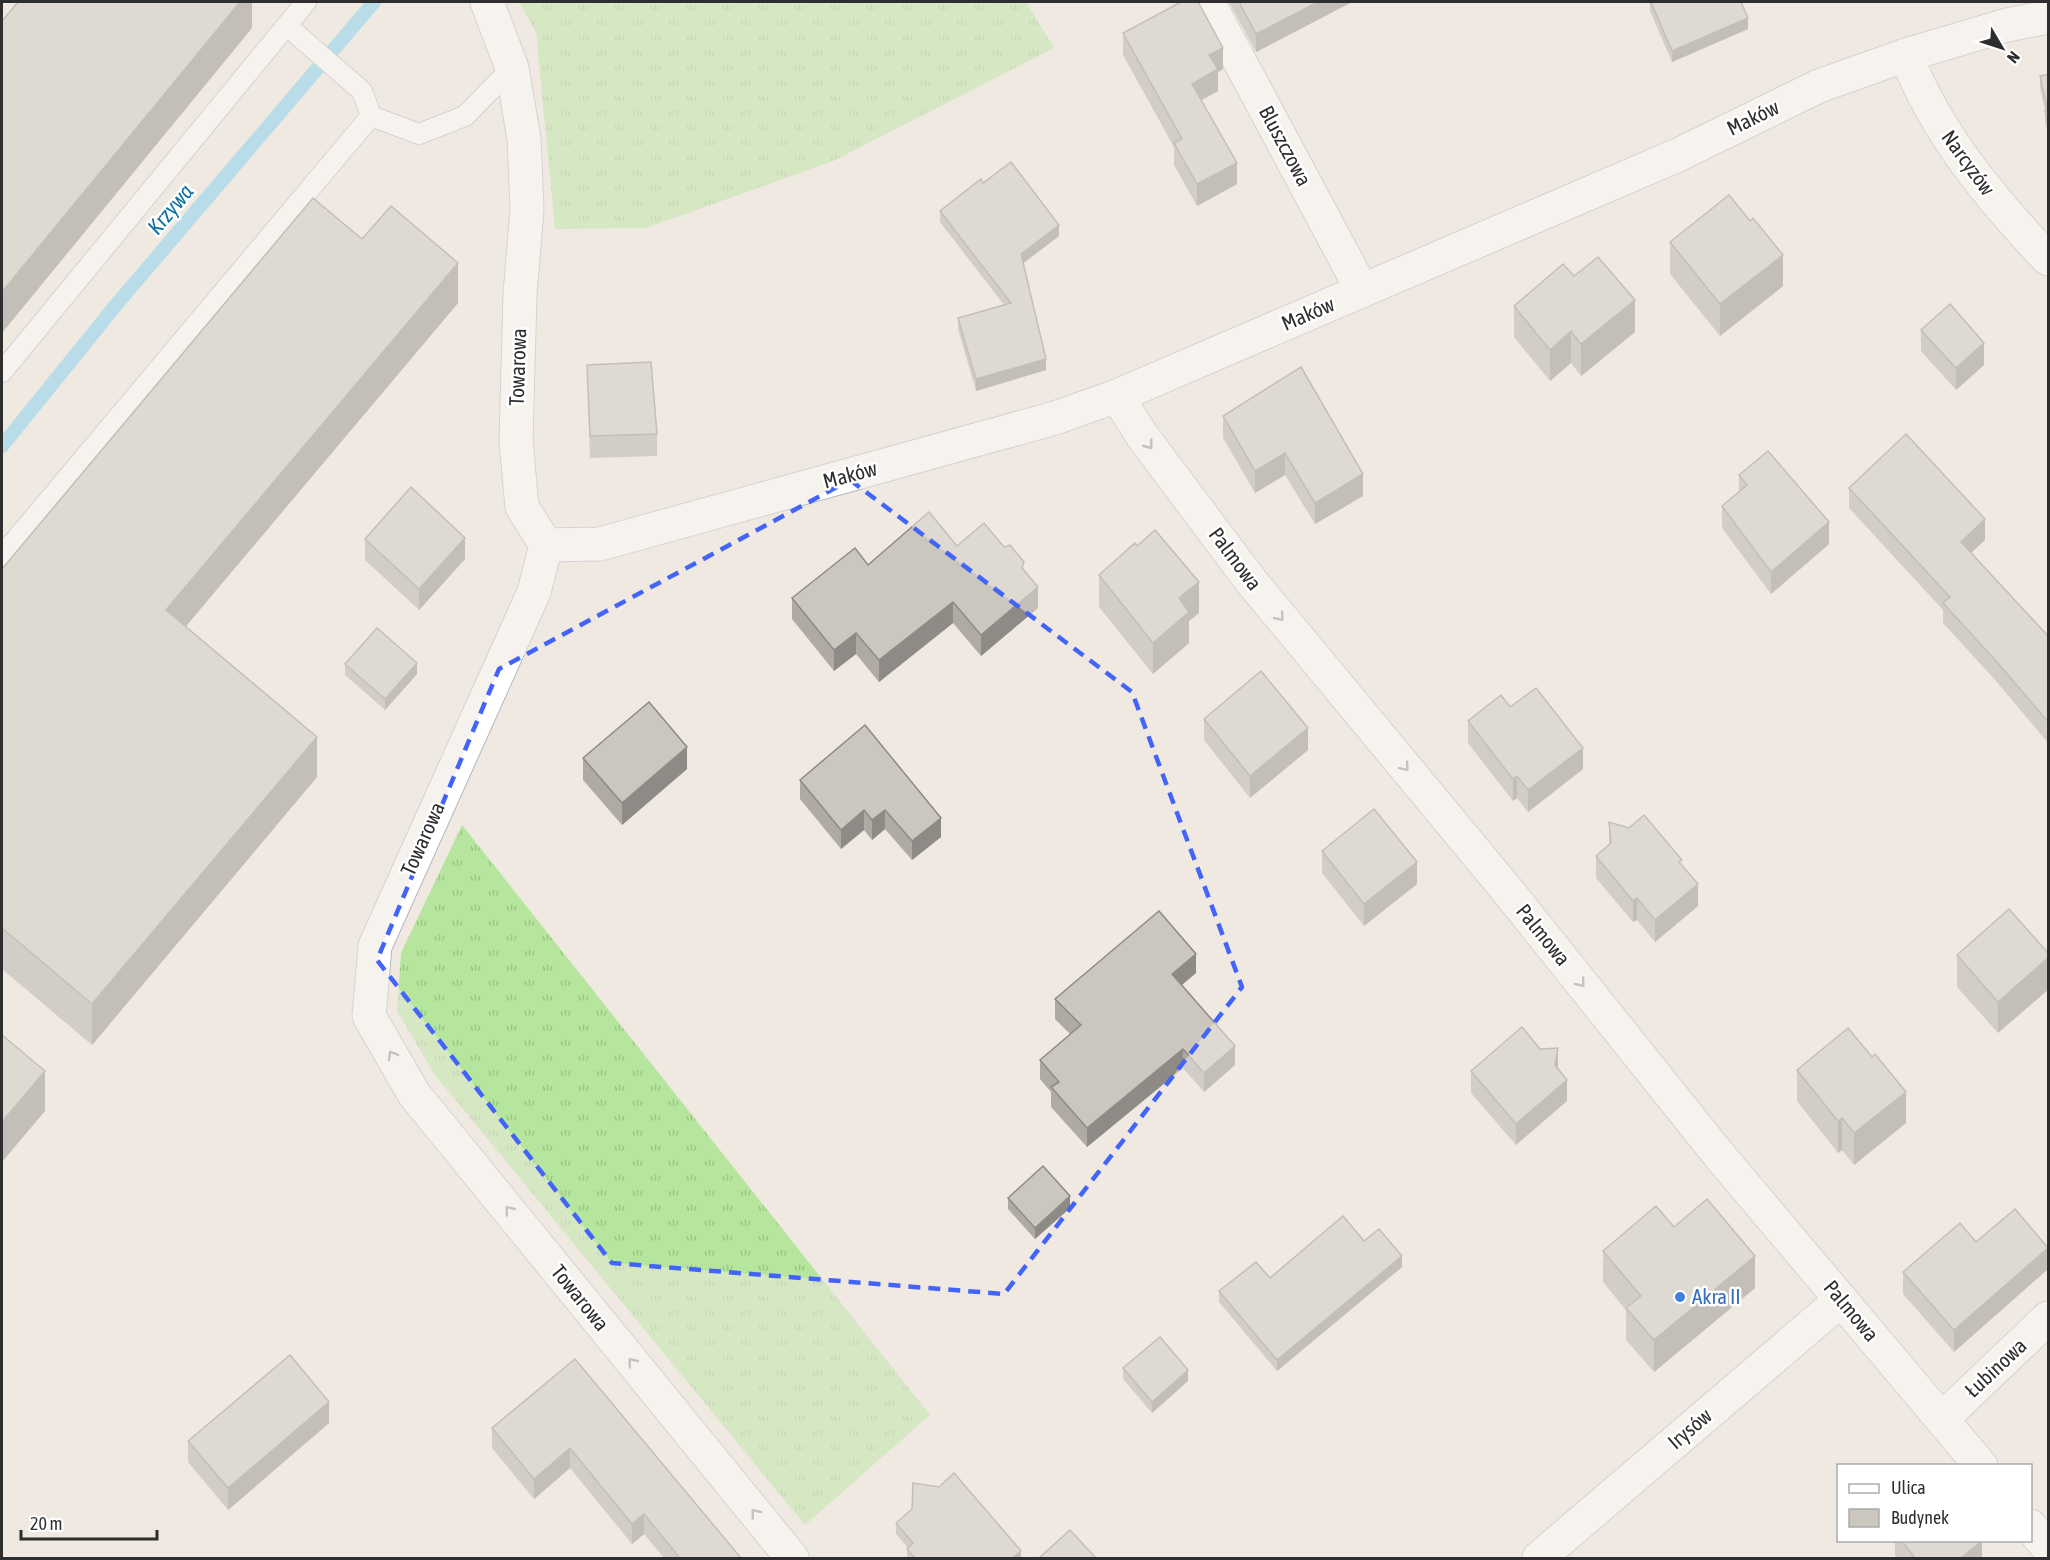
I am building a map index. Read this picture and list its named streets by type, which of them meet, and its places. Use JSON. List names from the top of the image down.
{
  "streets": {
    "street": [
      "Maków",
      "Bluszczowa",
      "Narcyzów",
      "Towarowa",
      "Palmowa",
      "Łubinowa",
      "Irysów"
    ]
  },
  "crossings": [
    ["Maków", "Bluszczowa"],
    ["Maków", "Narcyzów"],
    ["Maków", "Towarowa"],
    ["Maków", "Palmowa"],
    ["Palmowa", "Łubinowa"],
    ["Palmowa", "Irysów"]
  ],
  "one_way": ["Towarowa", "Palmowa"],
  "water": ["Krzywa"],
  "places": ["Akra II"],
  "legend": ["Ulica", "Budynek"],
  "scale_bar": "20 m",
  "north": "bottom right"
}
